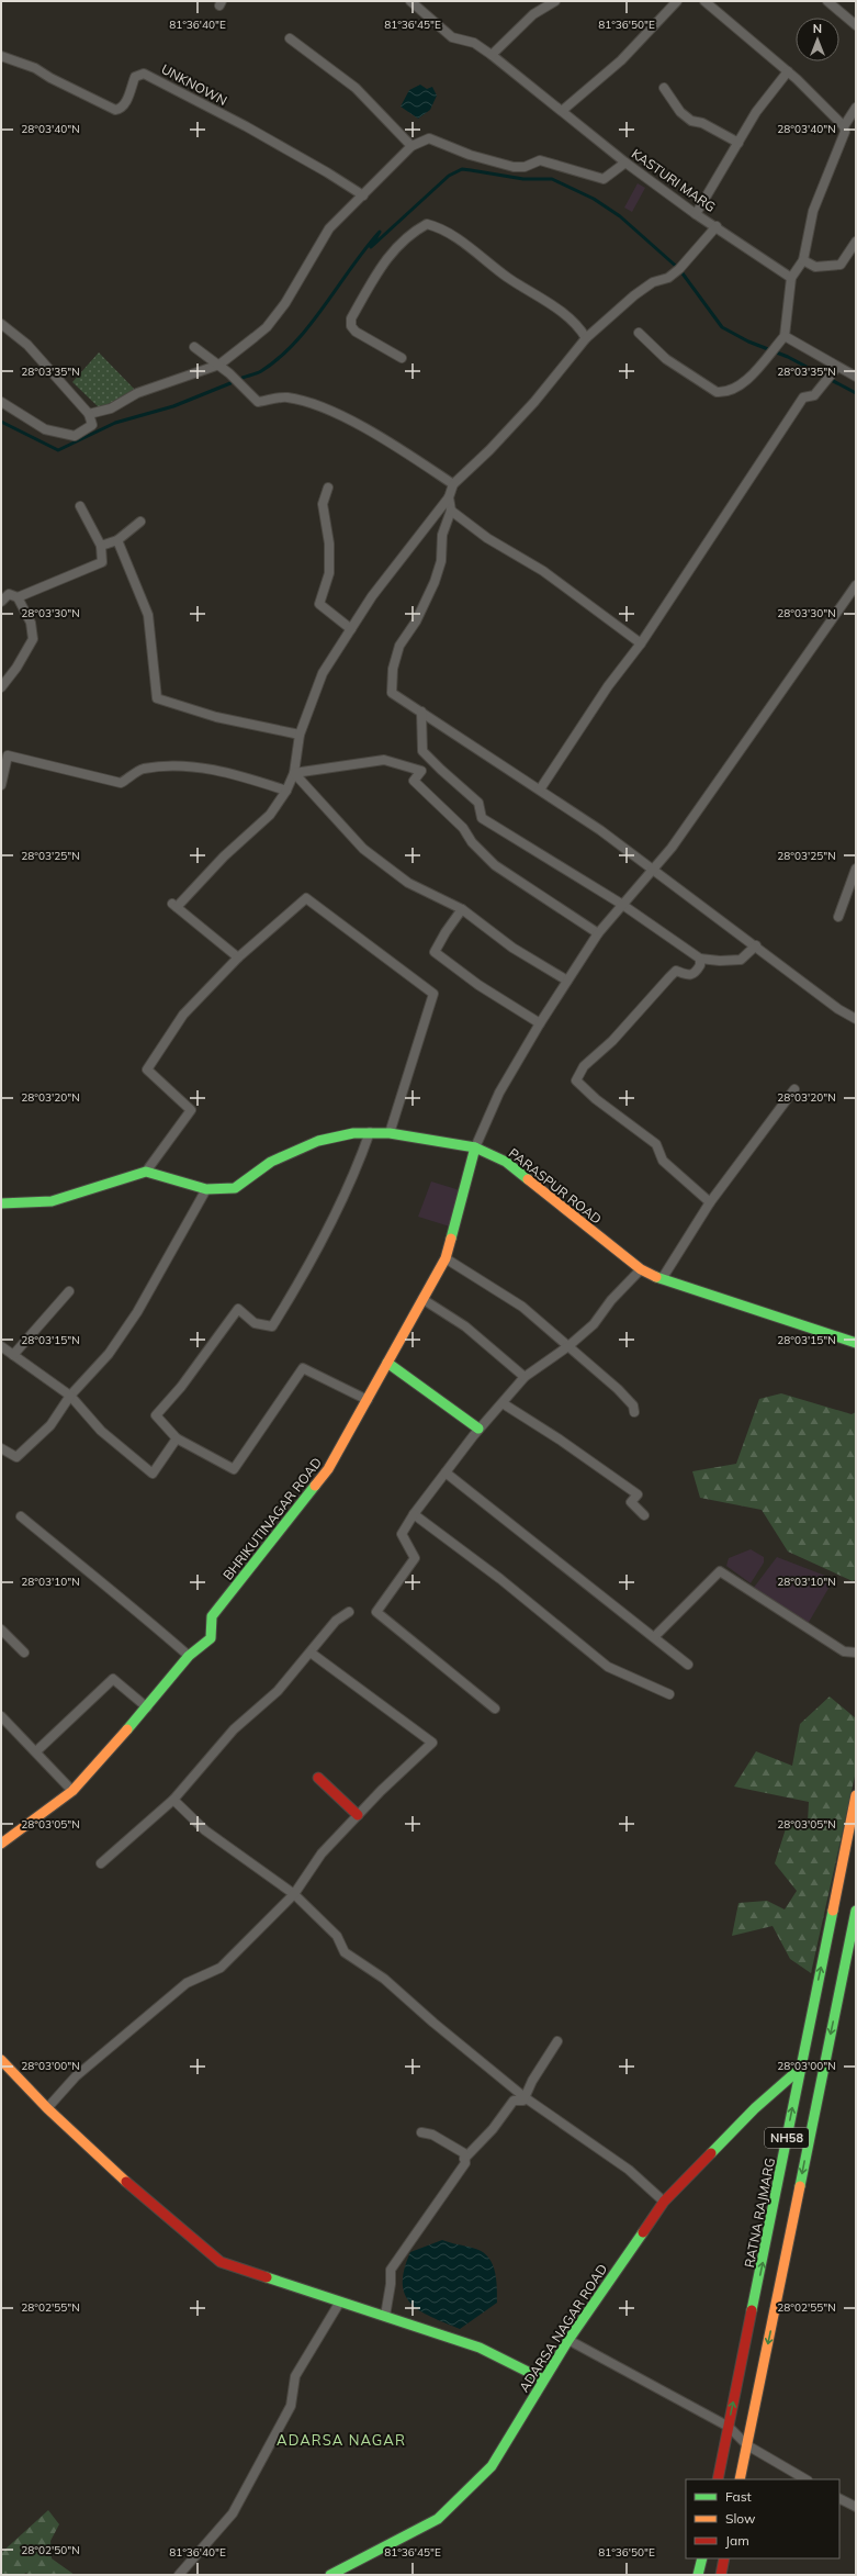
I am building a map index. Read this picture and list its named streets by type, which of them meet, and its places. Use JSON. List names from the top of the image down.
{
  "streets": {
    "main road": [
      "PARASPUR ROAD",
      "BHRIKUTINAGAR ROAD",
      "NH58",
      "RATNA RAJMARG",
      "ADARSA NAGAR ROAD"
    ],
    "street": ["UNKNOWN", "KASTURI MARG"]
  },
  "crossings": [
    ["PARASPUR ROAD", "BHRIKUTINAGAR ROAD"],
    ["RATNA RAJMARG", "ADARSA NAGAR ROAD"]
  ],
  "districts": ["ADARSA NAGAR"],
  "legend": ["Fast", "Slow", "Jam"],
  "north": "top",
  "coordinates": [
    "81°36'40\"E",
    "81°36'45\"E",
    "81°36'50\"E",
    "28°03'40\"N",
    "28°03'35\"N",
    "28°03'30\"N",
    "28°03'25\"N",
    "28°03'20\"N",
    "28°03'15\"N",
    "28°03'10\"N",
    "28°03'05\"N",
    "28°03'00\"N",
    "28°02'55\"N",
    "28°02'50\"N"
  ]
}
